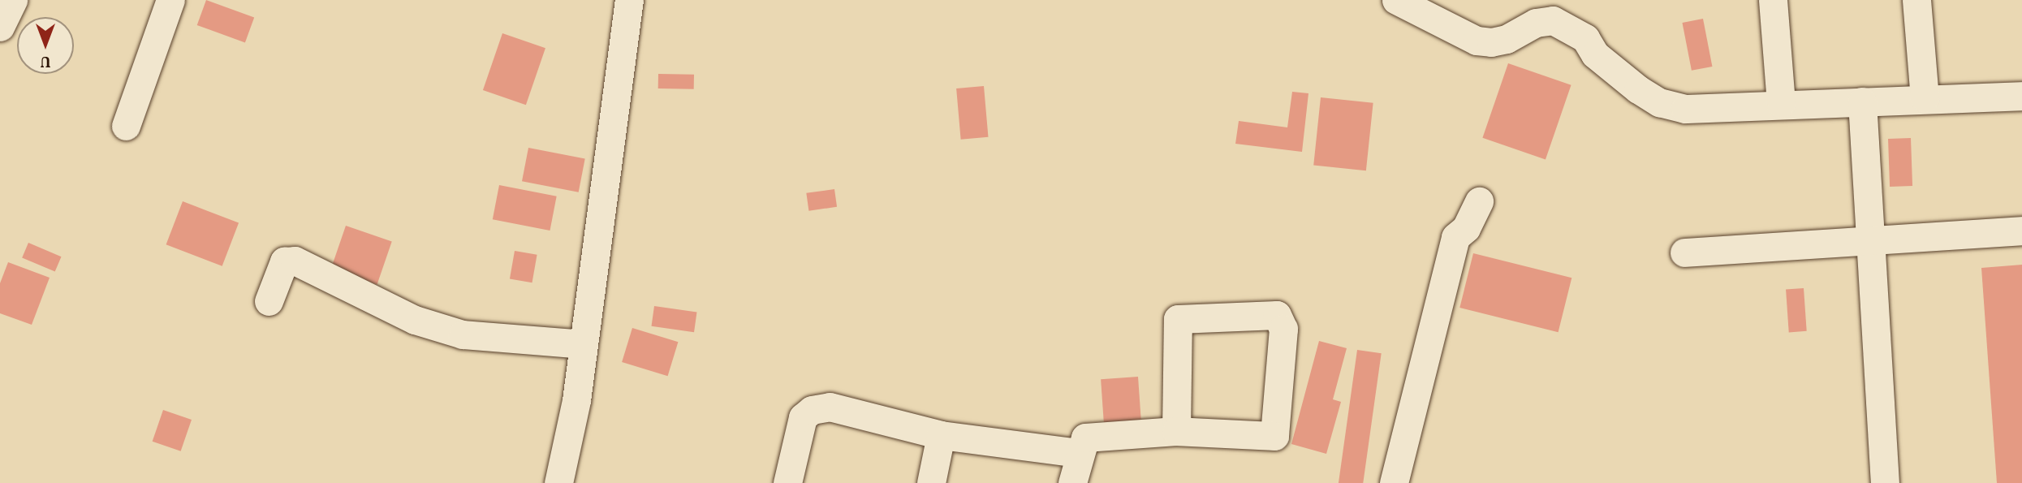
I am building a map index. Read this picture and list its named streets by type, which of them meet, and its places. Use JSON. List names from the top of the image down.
{
  "north": "bottom"
}
